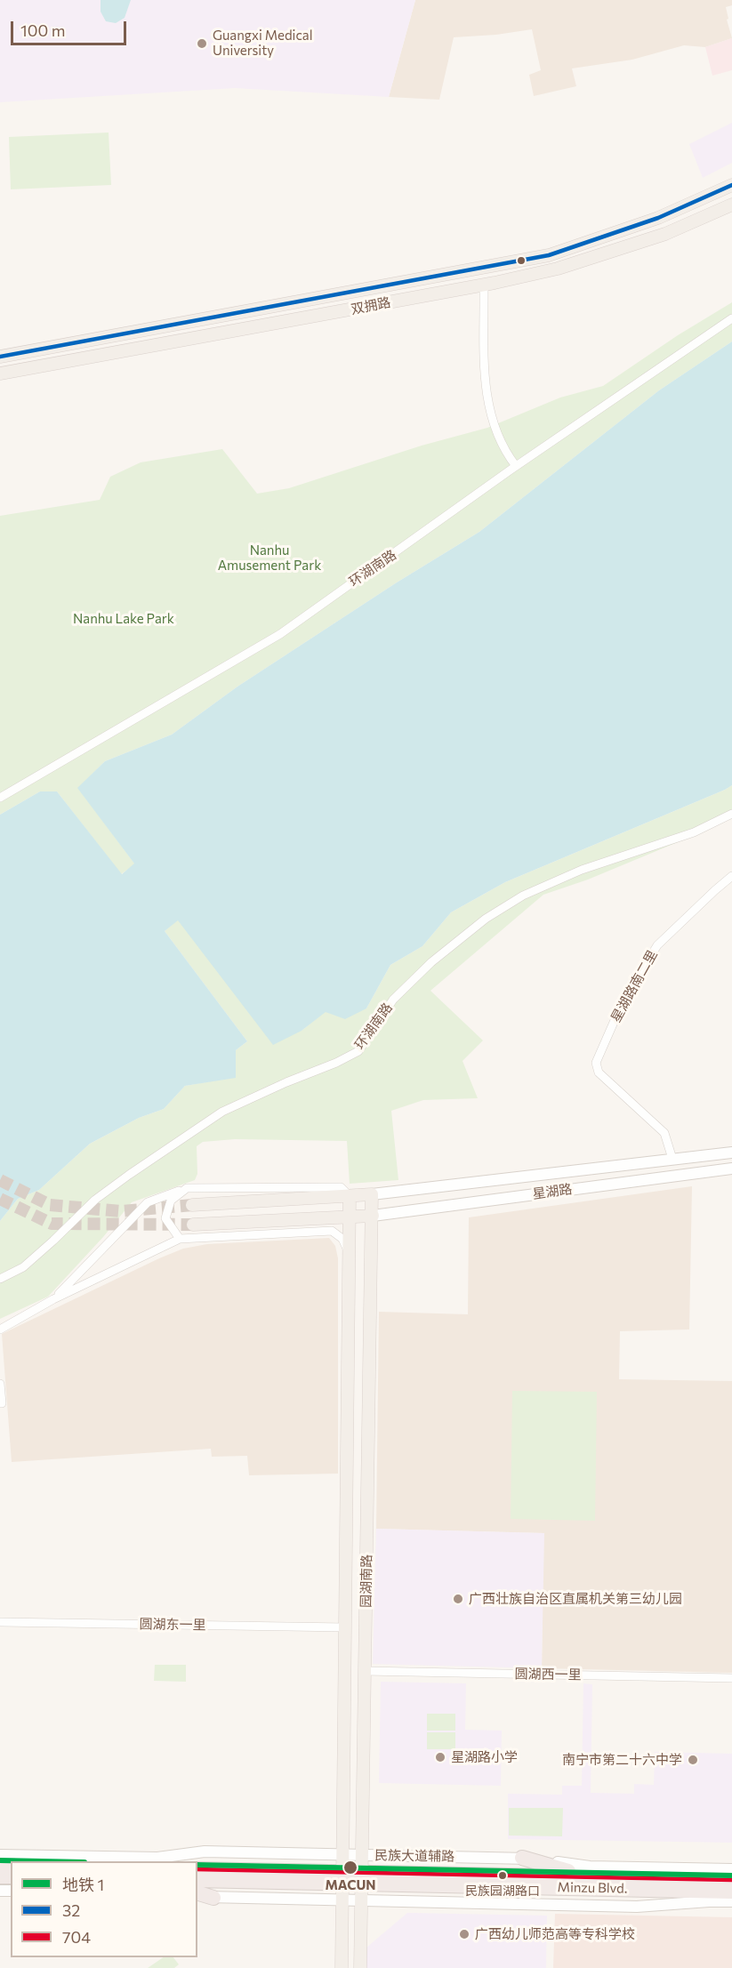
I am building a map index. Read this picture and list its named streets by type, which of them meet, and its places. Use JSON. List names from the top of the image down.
{
  "streets": {
    "highway": ["Minzu Blvd."],
    "main road": ["双拥路", "园湖南路"],
    "street": [
      "环湖南路",
      "星湖路南二里",
      "星湖路",
      "圆湖东一里",
      "圆湖西一里",
      "民族大道辅路"
    ]
  },
  "crossings": [
    ["星湖路南二里", "星湖路"],
    ["星湖路", "园湖南路"],
    ["园湖南路", "圆湖东一里"],
    ["园湖南路", "圆湖西一里"],
    ["园湖南路", "民族大道辅路"],
    ["园湖南路", "Minzu Blvd."]
  ],
  "parks": ["Nanhu Amusement Park", "Nanhu Lake Park"],
  "places": [
    "Guangxi Medical University",
    "广西壮族自治区直属机关第三幼儿园",
    "星湖路小学",
    "南宁市第二十六中学",
    "MACUN",
    "民族园湖路口",
    "广西幼儿师范高等专科学校"
  ],
  "lines": ["transit line 32", "metro line 1", "transit line 704"],
  "legend": ["地铁 1", "32", "704"],
  "scale_bar": "100 m"
}
